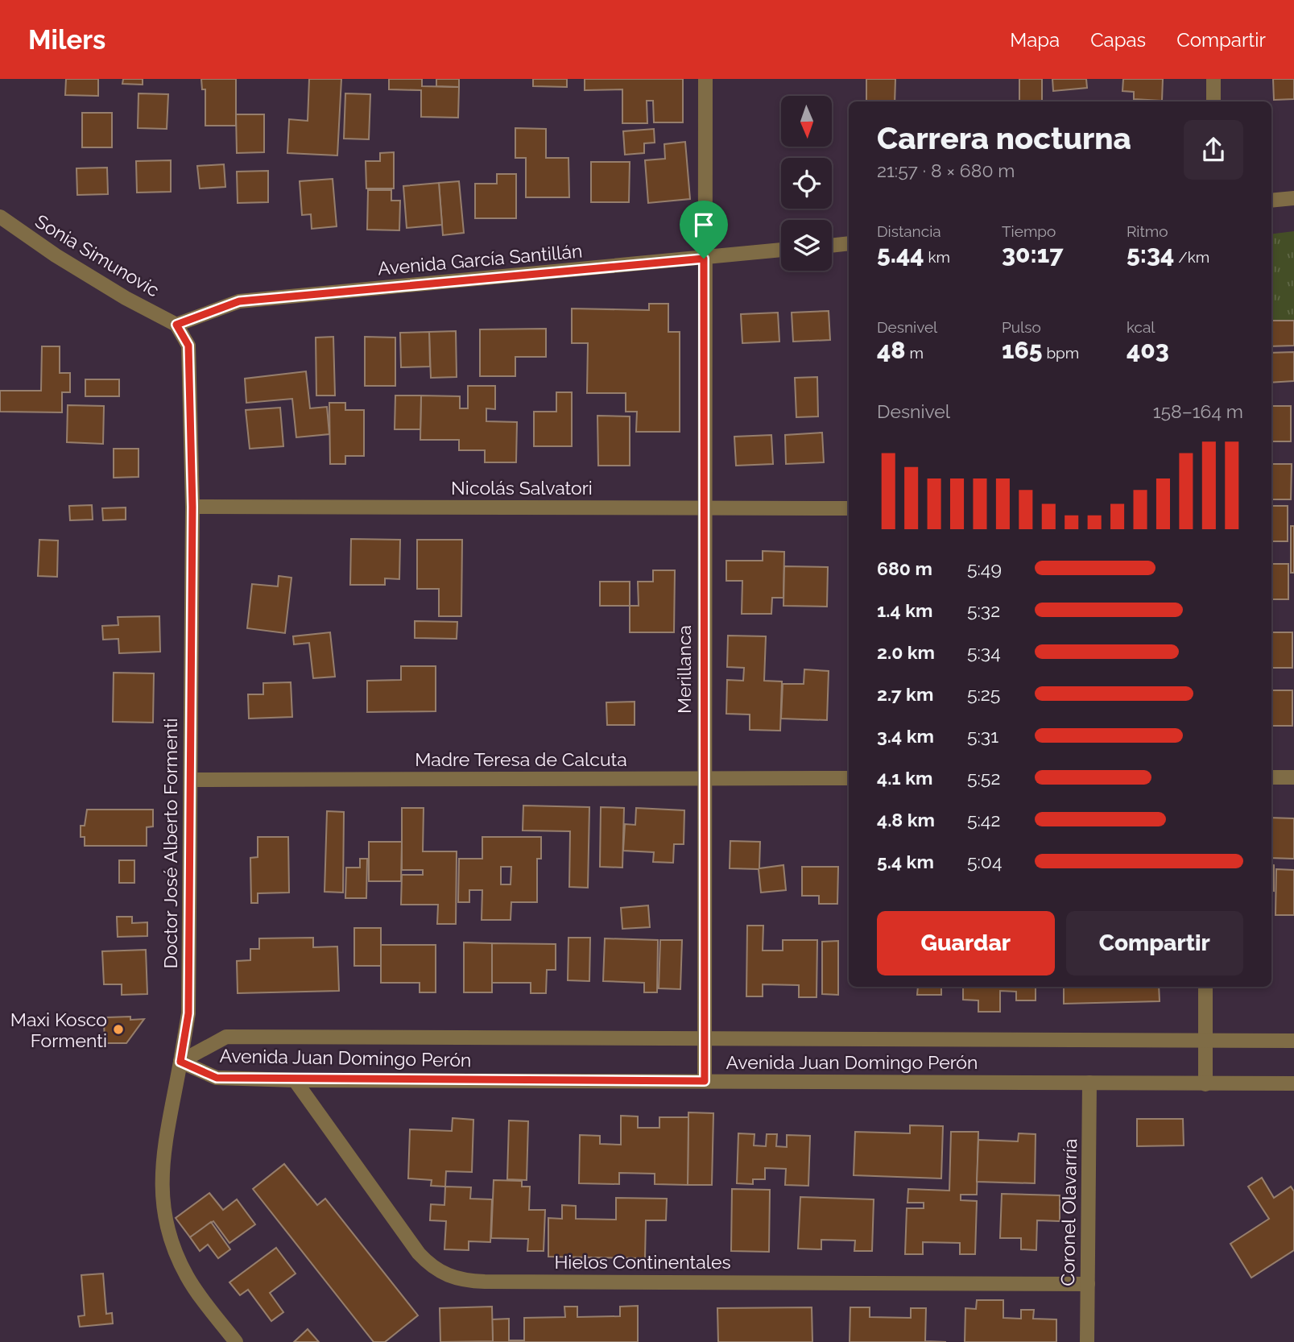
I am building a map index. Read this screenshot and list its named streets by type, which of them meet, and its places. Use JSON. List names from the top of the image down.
{
  "streets": {
    "street": [
      "Sonia Simunovic",
      "Avenida García Santillán",
      "Nicolás Salvatori",
      "Merillanca",
      "Madre Teresa de Calcuta",
      "Doctor José Alberto Formenti",
      "Avenida Juan Domingo Perón",
      "Coronel Olavarría",
      "Hielos Continentales"
    ]
  },
  "crossings": [
    ["Sonia Simunovic", "Avenida García Santillán"],
    ["Sonia Simunovic", "Doctor José Alberto Formenti"],
    ["Avenida García Santillán", "Merillanca"],
    ["Avenida García Santillán", "Doctor José Alberto Formenti"],
    ["Nicolás Salvatori", "Merillanca"],
    ["Nicolás Salvatori", "Doctor José Alberto Formenti"],
    ["Merillanca", "Madre Teresa de Calcuta"],
    ["Merillanca", "Avenida Juan Domingo Perón"],
    ["Madre Teresa de Calcuta", "Doctor José Alberto Formenti"],
    ["Doctor José Alberto Formenti", "Avenida Juan Domingo Perón"],
    ["Avenida Juan Domingo Perón", "Coronel Olavarría"],
    ["Avenida Juan Domingo Perón", "Hielos Continentales"],
    ["Coronel Olavarría", "Hielos Continentales"]
  ],
  "places": ["Maxi Kosco Formenti"],
  "north": "bottom",
  "page": {
    "header": "Milers",
    "nav": ["Mapa", "Capas", "Compartir"],
    "heading": ["Carrera nocturna", "21:57 · 8 × 680 m"],
    "stats": [
      ["Distancia", "5.44 km"],
      ["Tiempo", "30:17"],
      ["Ritmo", "5:34 /km"],
      ["Desnivel", "48 m"],
      ["Pulso", "165 bpm"],
      ["kcal", "403"]
    ],
    "chart": ["Desnivel", "158–164 m"],
    "list": [
      {
        "name": "680 m",
        "note": "5:49"
      },
      {
        "name": "1.4 km",
        "note": "5:32"
      },
      {
        "name": "2.0 km",
        "note": "5:34"
      },
      {
        "name": "2.7 km",
        "note": "5:25"
      },
      {
        "name": "3.4 km",
        "note": "5:31"
      },
      {
        "name": "4.1 km",
        "note": "5:52"
      },
      {
        "name": "4.8 km",
        "note": "5:42"
      },
      {
        "name": "5.4 km",
        "note": "5:04"
      }
    ],
    "buttons": ["Guardar", "Compartir"]
  }
}
